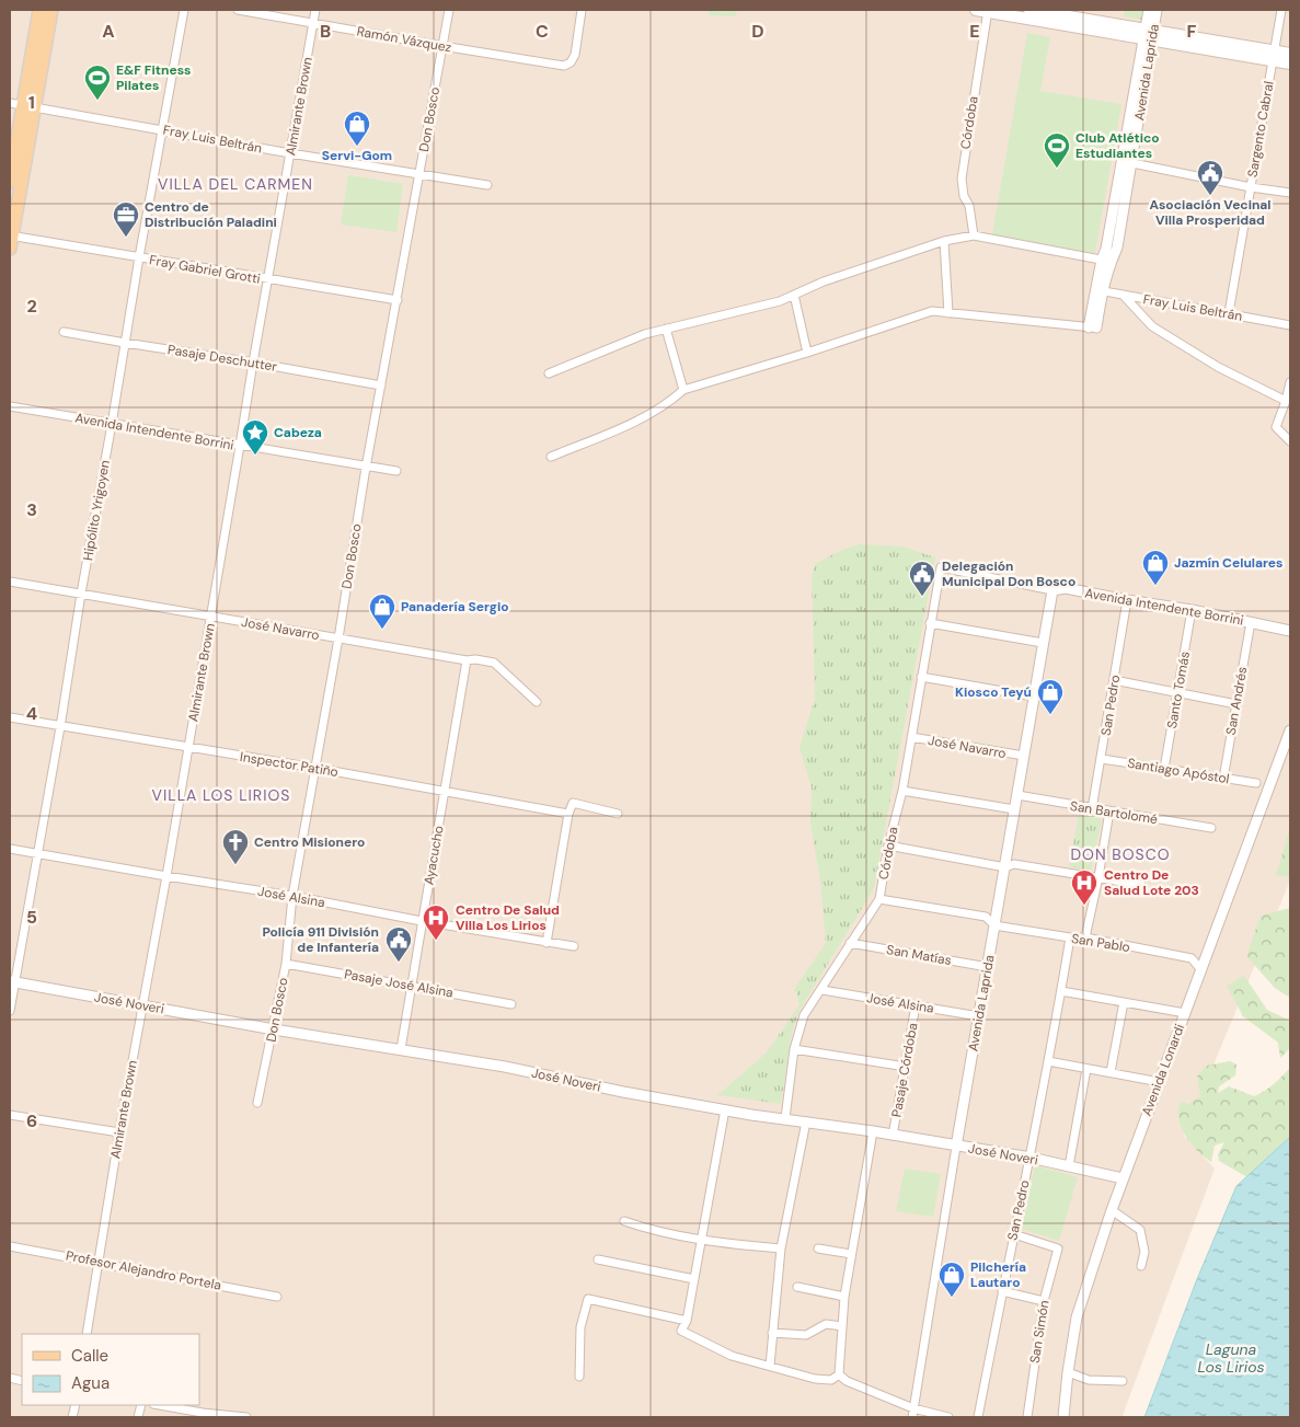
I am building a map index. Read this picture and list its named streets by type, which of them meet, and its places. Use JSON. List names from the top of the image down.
{
  "streets": {
    "street": [
      "Ramón Vázquez",
      "Avenida Laprida",
      "Almirante Brown",
      "Don Bosco",
      "Córdoba",
      "Sargento Cabral",
      "Fray Luis Beltrán",
      "Fray Gabriel Grotti",
      "Pasaje Deschutter",
      "Avenida Intendente Borrini",
      "Hipólito Yrigoyen",
      "José Navarro",
      "Santo Tomás",
      "San Andrés",
      "San Pedro",
      "Inspector Patiño",
      "Santiago Apóstol",
      "San Bartolomé",
      "Ayacucho",
      "José Alsina",
      "San Pablo",
      "San Matías",
      "Pasaje José Alsina",
      "José Noveri",
      "Pasaje Córdoba",
      "Avenida Lonardi",
      "Profesor Alejandro Portela",
      "San Simón"
    ]
  },
  "crossings": [
    ["Ramón Vázquez", "Almirante Brown"],
    ["Ramón Vázquez", "Don Bosco"],
    ["Avenida Laprida", "Fray Luis Beltrán"],
    ["Avenida Laprida", "Avenida Intendente Borrini"],
    ["Avenida Laprida", "José Navarro"],
    ["Avenida Laprida", "San Bartolomé"],
    ["Avenida Laprida", "José Alsina"],
    ["Avenida Laprida", "San Pablo"],
    ["Avenida Laprida", "San Matías"],
    ["Avenida Laprida", "José Noveri"],
    ["Almirante Brown", "Fray Luis Beltrán"],
    ["Almirante Brown", "Fray Gabriel Grotti"],
    ["Almirante Brown", "Pasaje Deschutter"],
    ["Almirante Brown", "Avenida Intendente Borrini"],
    ["Almirante Brown", "José Navarro"],
    ["Almirante Brown", "Inspector Patiño"],
    ["Almirante Brown", "José Alsina"],
    ["Almirante Brown", "José Noveri"],
    ["Almirante Brown", "Profesor Alejandro Portela"],
    ["Don Bosco", "Fray Luis Beltrán"],
    ["Don Bosco", "Fray Gabriel Grotti"],
    ["Don Bosco", "Pasaje Deschutter"],
    ["Don Bosco", "Avenida Intendente Borrini"],
    ["Don Bosco", "José Navarro"],
    ["Don Bosco", "Inspector Patiño"],
    ["Don Bosco", "José Alsina"],
    ["Don Bosco", "Pasaje José Alsina"],
    ["Don Bosco", "José Noveri"],
    ["Córdoba", "Avenida Intendente Borrini"],
    ["Córdoba", "José Navarro"],
    ["Córdoba", "José Alsina"],
    ["Córdoba", "San Pablo"],
    ["Córdoba", "San Matías"],
    ["Córdoba", "José Noveri"],
    ["Sargento Cabral", "Fray Luis Beltrán"],
    ["Fray Luis Beltrán", "Hipólito Yrigoyen"],
    ["Fray Gabriel Grotti", "Hipólito Yrigoyen"],
    ["Pasaje Deschutter", "Hipólito Yrigoyen"],
    ["Avenida Intendente Borrini", "Hipólito Yrigoyen"],
    ["Avenida Intendente Borrini", "Santo Tomás"],
    ["Avenida Intendente Borrini", "San Andrés"],
    ["Avenida Intendente Borrini", "San Pedro"],
    ["Hipólito Yrigoyen", "José Navarro"],
    ["Hipólito Yrigoyen", "Inspector Patiño"],
    ["Hipólito Yrigoyen", "José Alsina"],
    ["Hipólito Yrigoyen", "José Noveri"],
    ["José Navarro", "Ayacucho"],
    ["Santo Tomás", "Santiago Apóstol"],
    ["San Andrés", "Santiago Apóstol"],
    ["San Pedro", "Santiago Apóstol"],
    ["San Pedro", "San Bartolomé"],
    ["San Pedro", "San Pablo"],
    ["San Pedro", "José Noveri"],
    ["San Pedro", "San Simón"],
    ["Inspector Patiño", "Ayacucho"],
    ["Ayacucho", "José Alsina"],
    ["Ayacucho", "Pasaje José Alsina"],
    ["Ayacucho", "José Noveri"],
    ["José Alsina", "Pasaje Córdoba"],
    ["San Pablo", "Avenida Lonardi"],
    ["José Noveri", "Pasaje Córdoba"],
    ["José Noveri", "Avenida Lonardi"]
  ],
  "districts": ["VILLA DEL CARMEN", "VILLA LOS LIRIOS", "DON BOSCO"],
  "water": ["Laguna Los Lirios"],
  "places": {
    "sports": ["E&F Fitness Pilates", "Club Atlético Estudiantes"],
    "shop": [
      "Servi-Gom",
      "Jazmín Celulares",
      "Panadería Sergio",
      "Kiosco Teyú",
      "Pilchería Lautaro"
    ],
    "public building": ["Asociación Vecinal Villa Prosperidad", "Delegación Municipal Don Bosco", "Policía 911 División de Infantería"],
    "office": ["Centro de Distribución Paladini"],
    "place": ["Cabeza"],
    "church": ["Centro Misionero"],
    "hospital": ["Centro De Salud Lote 203", "Centro De Salud Villa Los Lirios"]
  },
  "legend": ["Calle", "Agua"],
  "grid": {
    "columns": [
      "A",
      "B",
      "C",
      "D",
      "E",
      "F"
    ],
    "rows": [
      "1",
      "2",
      "3",
      "4",
      "5",
      "6"
    ]
  }
}
